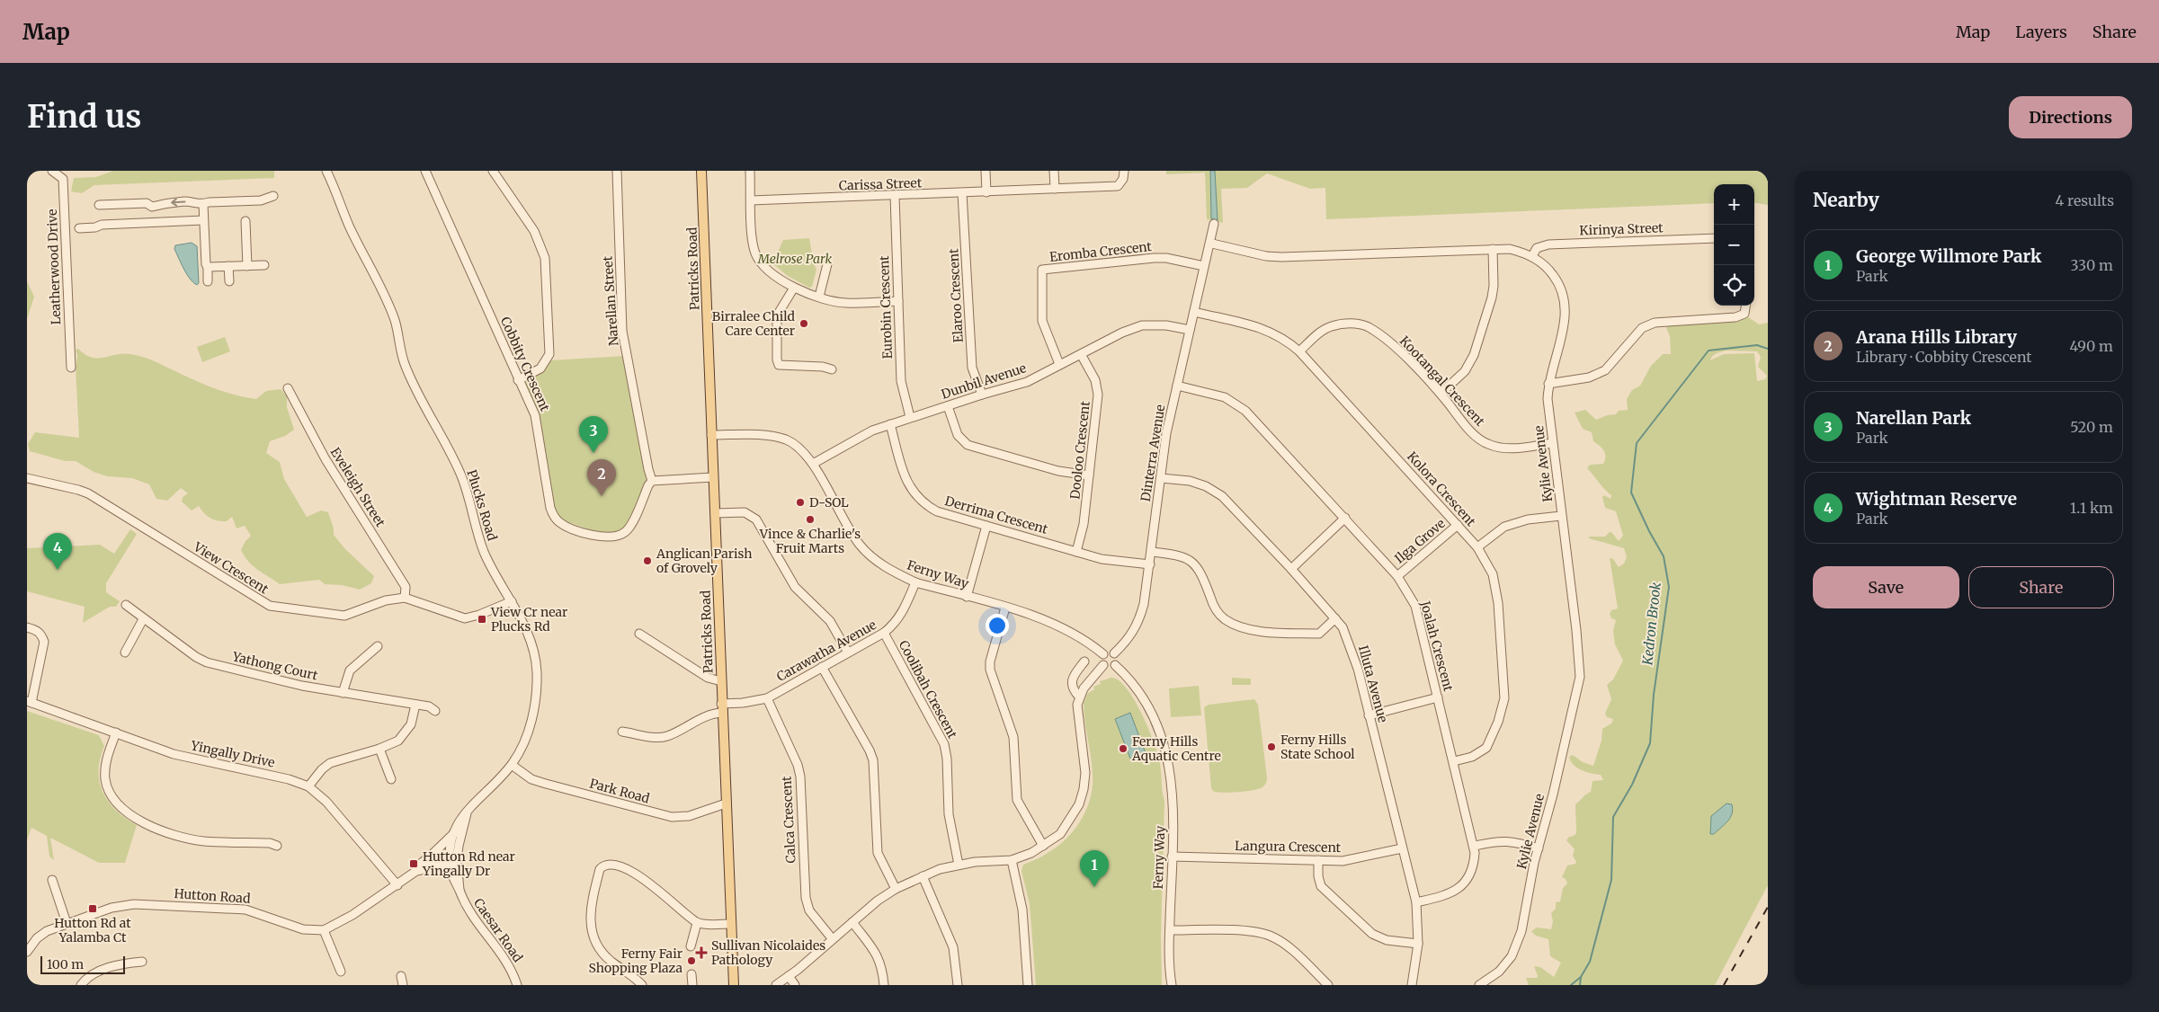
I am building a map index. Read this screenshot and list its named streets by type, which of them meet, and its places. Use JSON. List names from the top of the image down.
{
  "streets": {
    "main road": ["Patricks Road"],
    "street": [
      "Carissa Street",
      "Kirinya Street",
      "Eromba Crescent",
      "Leatherwood Drive",
      "Elaroo Crescent",
      "Narellan Street",
      "Eurobin Crescent",
      "Cobbity Crescent",
      "Dunbil Avenue",
      "Kootangal Crescent",
      "Dooloo Crescent",
      "Dinterra Avenue",
      "Kylie Avenue",
      "Eveleigh Street",
      "Kolora Crescent",
      "Plucks Road",
      "Derrima Crescent",
      "Ilga Grove",
      "View Crescent",
      "Ferny Way",
      "Joalah Crescent",
      "Carawatha Avenue",
      "Yathong Court",
      "Illuta Avenue",
      "Coolibah Crescent",
      "Yingally Drive",
      "Park Road",
      "Calca Crescent",
      "Langura Crescent",
      "Hutton Road",
      "Caesar Road"
    ]
  },
  "crossings": [
    ["Carissa Street", "Elaroo Crescent"],
    ["Carissa Street", "Eurobin Crescent"],
    ["Kirinya Street", "Kylie Avenue"],
    ["Eromba Crescent", "Dunbil Avenue"],
    ["Eromba Crescent", "Dinterra Avenue"],
    ["Patricks Road", "Ferny Way"],
    ["Patricks Road", "Carawatha Avenue"],
    ["Patricks Road", "Park Road"],
    ["Elaroo Crescent", "Dunbil Avenue"],
    ["Narellan Street", "Cobbity Crescent"],
    ["Eurobin Crescent", "Dunbil Avenue"],
    ["Dunbil Avenue", "Dooloo Crescent"],
    ["Dunbil Avenue", "Dinterra Avenue"],
    ["Dunbil Avenue", "Derrima Crescent"],
    ["Dunbil Avenue", "Ferny Way"],
    ["Kootangal Crescent", "Kylie Avenue"],
    ["Kootangal Crescent", "Kolora Crescent"],
    ["Dooloo Crescent", "Derrima Crescent"],
    ["Dinterra Avenue", "Kylie Avenue"],
    ["Dinterra Avenue", "Kolora Crescent"],
    ["Dinterra Avenue", "Derrima Crescent"],
    ["Dinterra Avenue", "Ferny Way"],
    ["Dinterra Avenue", "Joalah Crescent"],
    ["Dinterra Avenue", "Illuta Avenue"],
    ["Eveleigh Street", "View Crescent"],
    ["Kolora Crescent", "Ilga Grove"],
    ["Kolora Crescent", "Joalah Crescent"],
    ["Plucks Road", "View Crescent"],
    ["Plucks Road", "Park Road"],
    ["Plucks Road", "Caesar Road"],
    ["Ilga Grove", "Joalah Crescent"],
    ["Ferny Way", "Carawatha Avenue"],
    ["Ferny Way", "Langura Crescent"],
    ["Joalah Crescent", "Illuta Avenue"],
    ["Carawatha Avenue", "Coolibah Crescent"],
    ["Carawatha Avenue", "Calca Crescent"],
    ["Illuta Avenue", "Langura Crescent"]
  ],
  "water": ["Kedron Brook"],
  "parks": ["Melrose Park"],
  "places": {
    "other": [
      "Birralee Child Care Center",
      "D-SOL",
      "Vince & Charlie's Fruit Marts",
      "Anglican Parish of Grovely",
      "Ferny Hills State School",
      "Ferny Hills Aquatic Centre",
      "Ferny Fair Shopping Plaza"
    ],
    "transit": ["View Cr near Plucks Rd", "Hutton Rd near Yingally Dr", "Hutton Rd at Yalamba Ct"],
    "health": ["Sullivan Nicolaides Pathology"]
  },
  "scale_bar": "100 m",
  "page": {
    "header": "Map",
    "nav": ["Map", "Layers", "Share"],
    "buttons": [
      "Directions",
      ["Save", "Share"]
    ],
    "title": "Find us",
    "heading": ["Nearby", "4 results"],
    "map_buttons": ["+", "−"],
    "list": [
      {
        "mark": "1",
        "name": "George Willmore Park",
        "note": "Park",
        "value": "330 m"
      },
      {
        "mark": "2",
        "name": "Arana Hills Library",
        "note": "Library · Cobbity Crescent",
        "value": "490 m"
      },
      {
        "mark": "3",
        "name": "Narellan Park",
        "note": "Park",
        "value": "520 m"
      },
      {
        "mark": "4",
        "name": "Wightman Reserve",
        "note": "Park",
        "value": "1.1 km"
      }
    ],
    "pins": [
      "3",
      "2",
      "4",
      "1"
    ],
    "scale": "100 m"
  }
}
